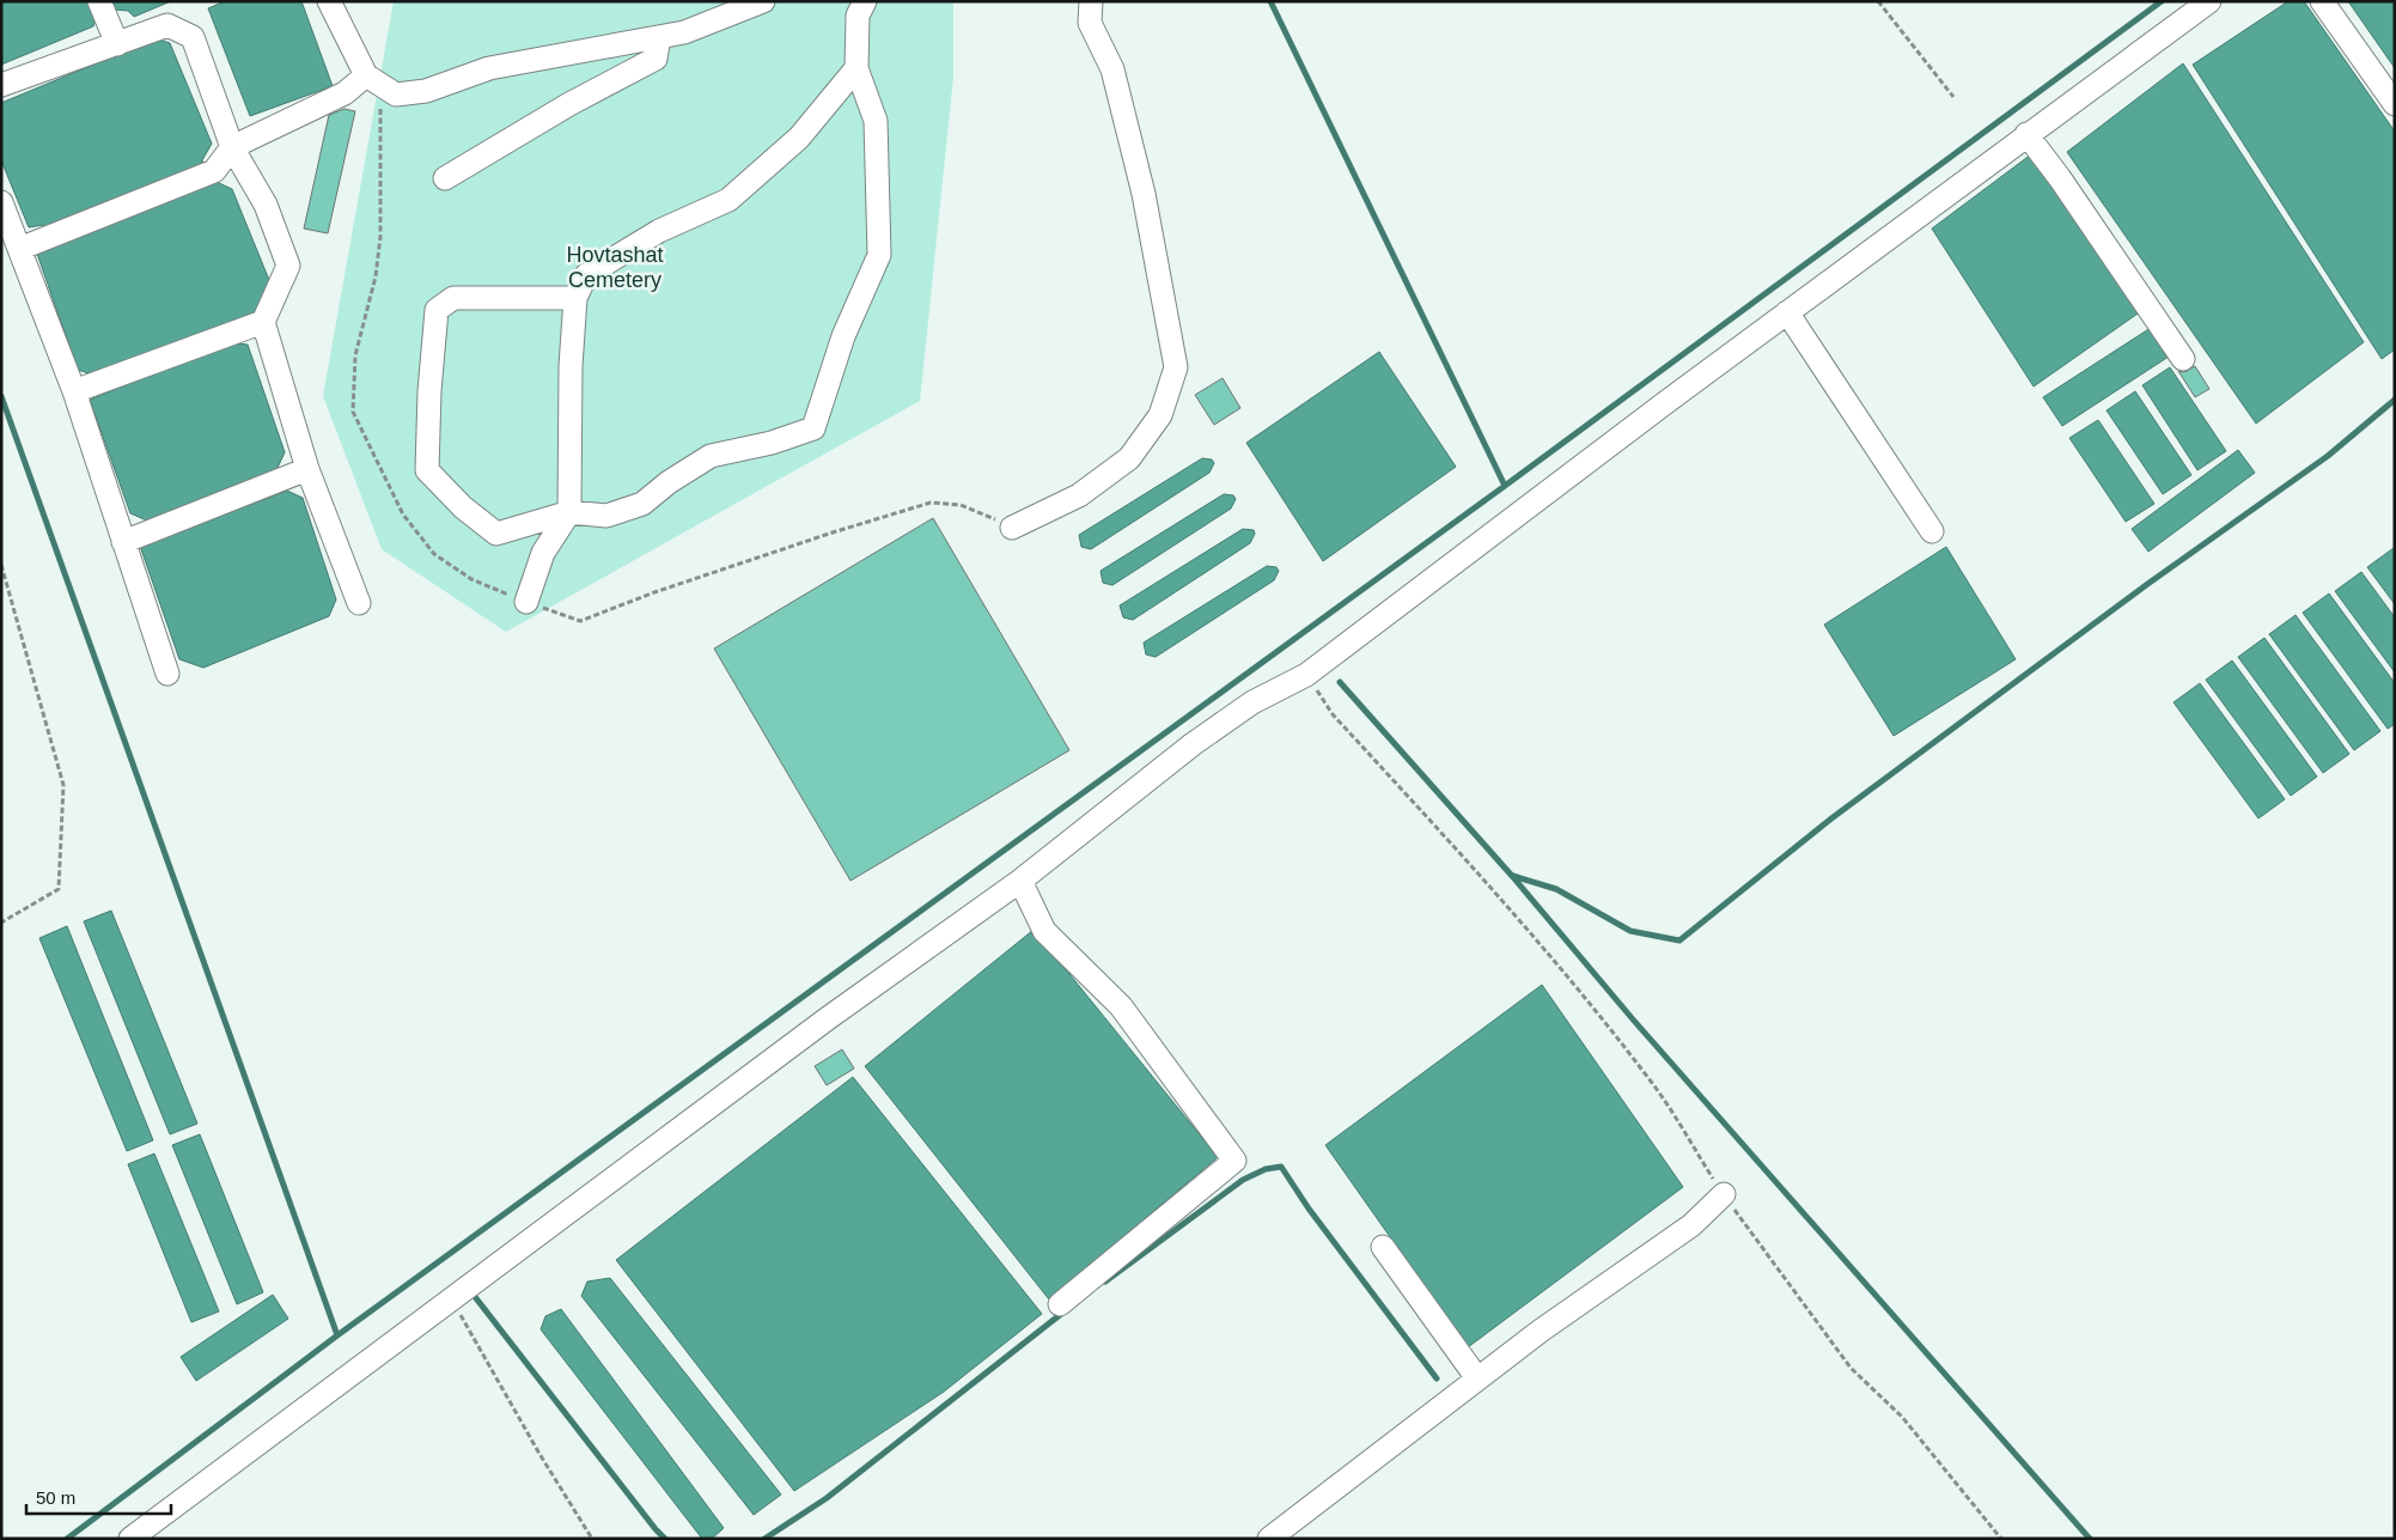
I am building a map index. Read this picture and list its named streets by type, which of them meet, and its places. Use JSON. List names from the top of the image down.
{
  "parks": ["Hovtashat Cemetery"],
  "scale_bar": "50 m"
}
